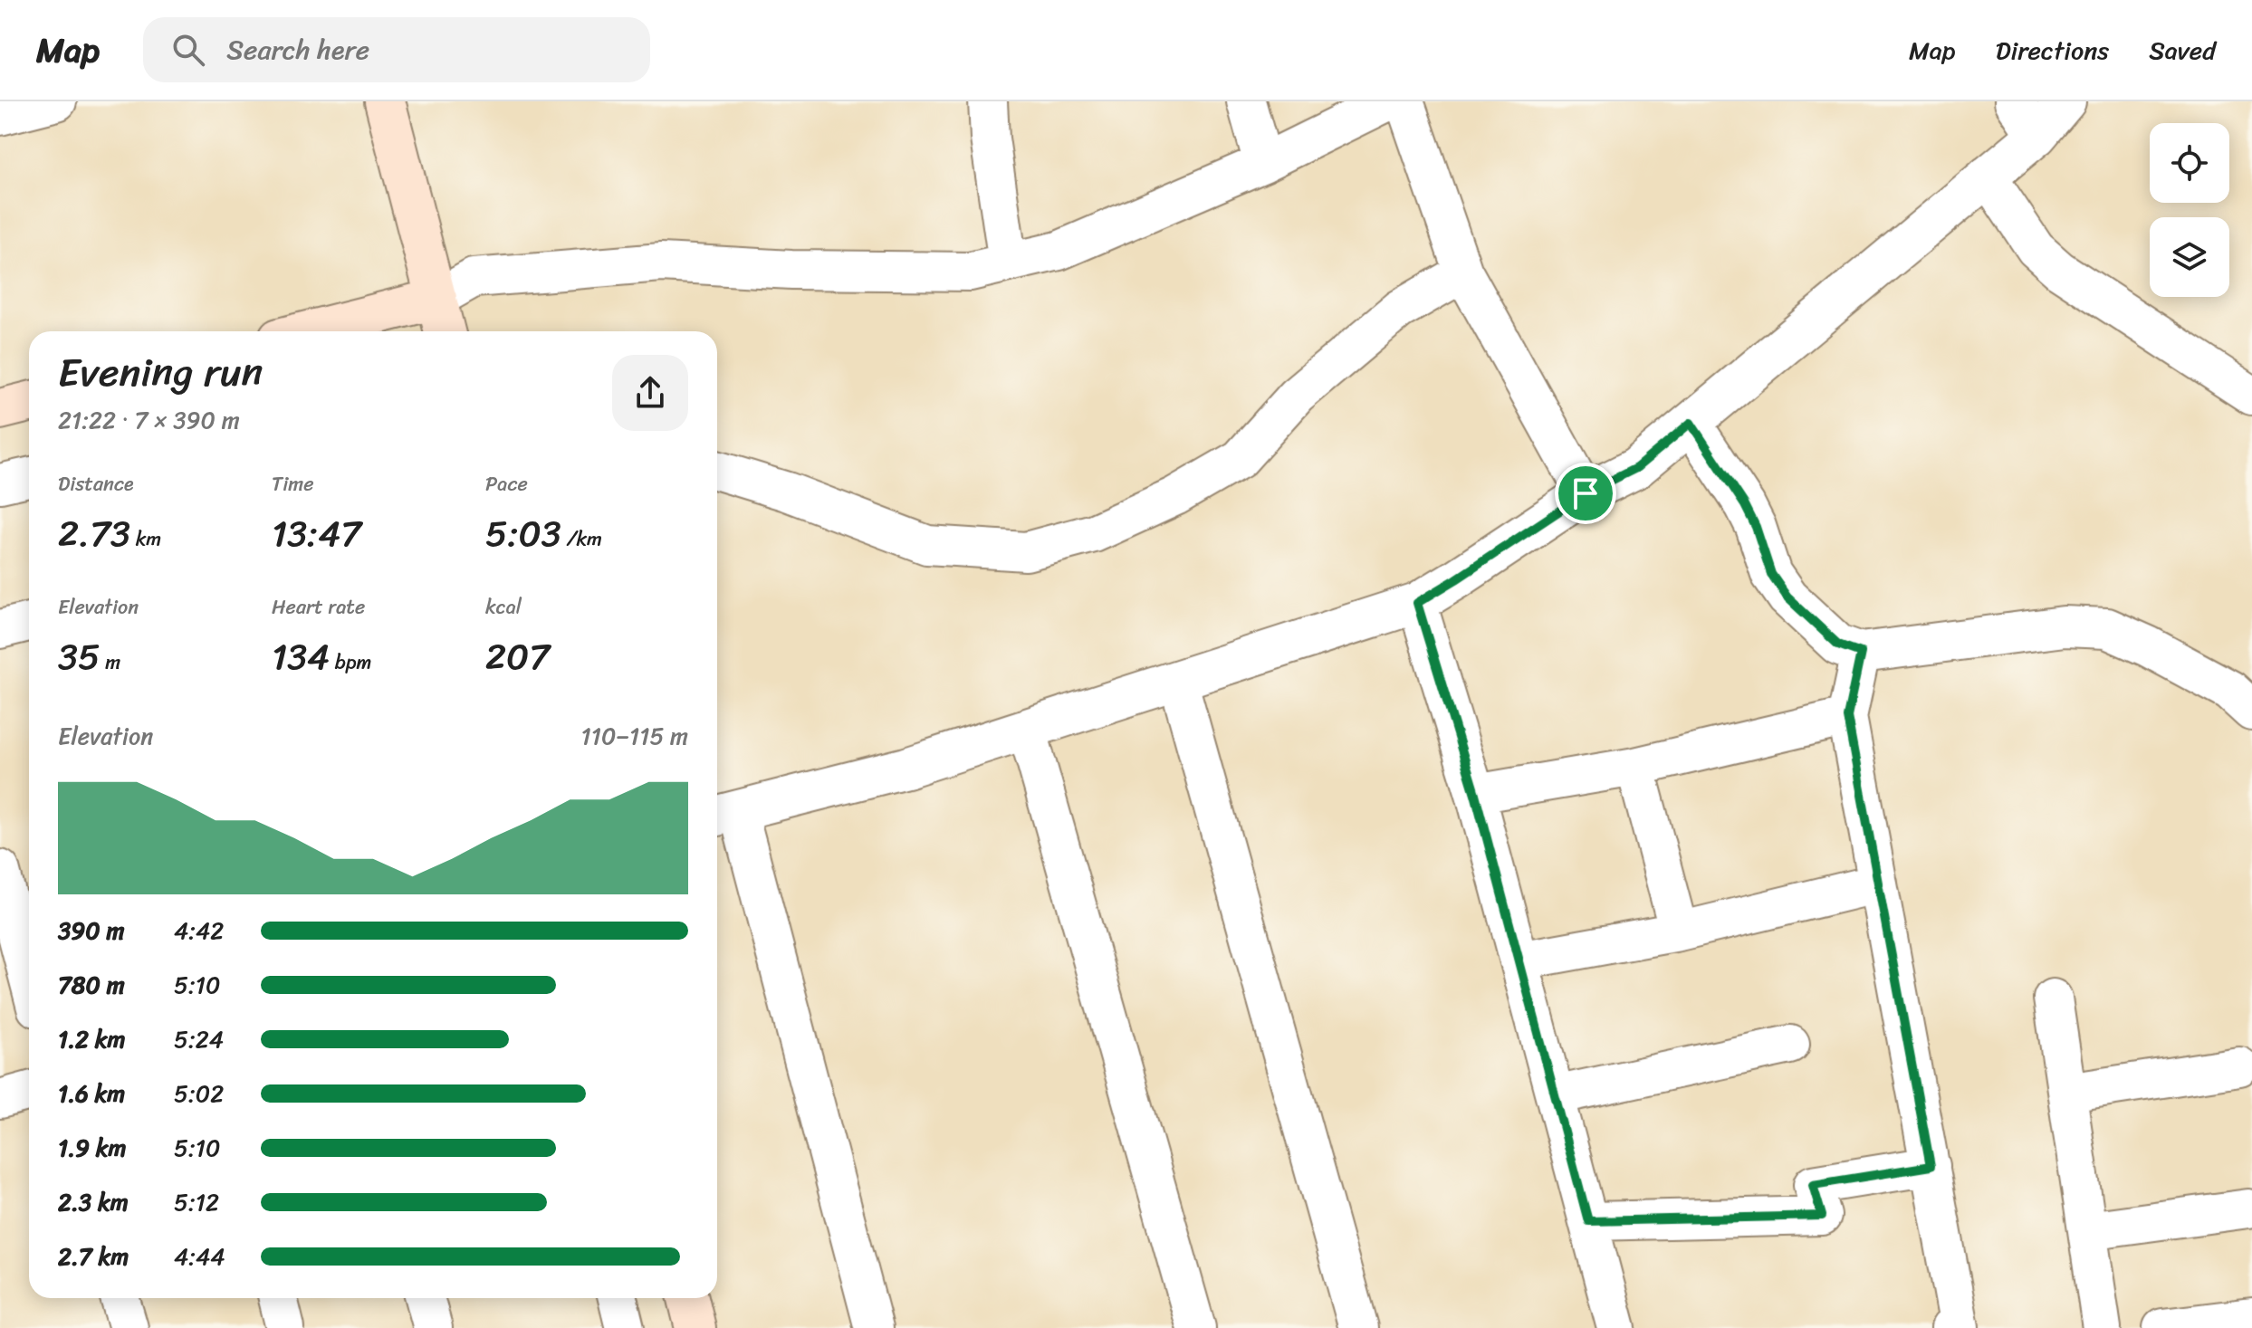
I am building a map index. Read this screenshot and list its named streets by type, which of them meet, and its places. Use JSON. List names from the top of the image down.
{
  "page": {
    "header": "Map",
    "search": "Search here",
    "nav": ["Map", "Directions", "Saved"],
    "heading": ["Evening run", "21:22 · 7 × 390 m"],
    "stats": [
      ["Distance", "2.73 km"],
      ["Time", "13:47"],
      ["Pace", "5:03 /km"],
      ["Elevation", "35 m"],
      ["Heart rate", "134 bpm"],
      ["kcal", "207"]
    ],
    "chart": ["Elevation", "110–115 m"],
    "list": [
      {
        "name": "390 m",
        "note": "4:42"
      },
      {
        "name": "780 m",
        "note": "5:10"
      },
      {
        "name": "1.2 km",
        "note": "5:24"
      },
      {
        "name": "1.6 km",
        "note": "5:02"
      },
      {
        "name": "1.9 km",
        "note": "5:10"
      },
      {
        "name": "2.3 km",
        "note": "5:12"
      },
      {
        "name": "2.7 km",
        "note": "4:44"
      }
    ]
  }
}
